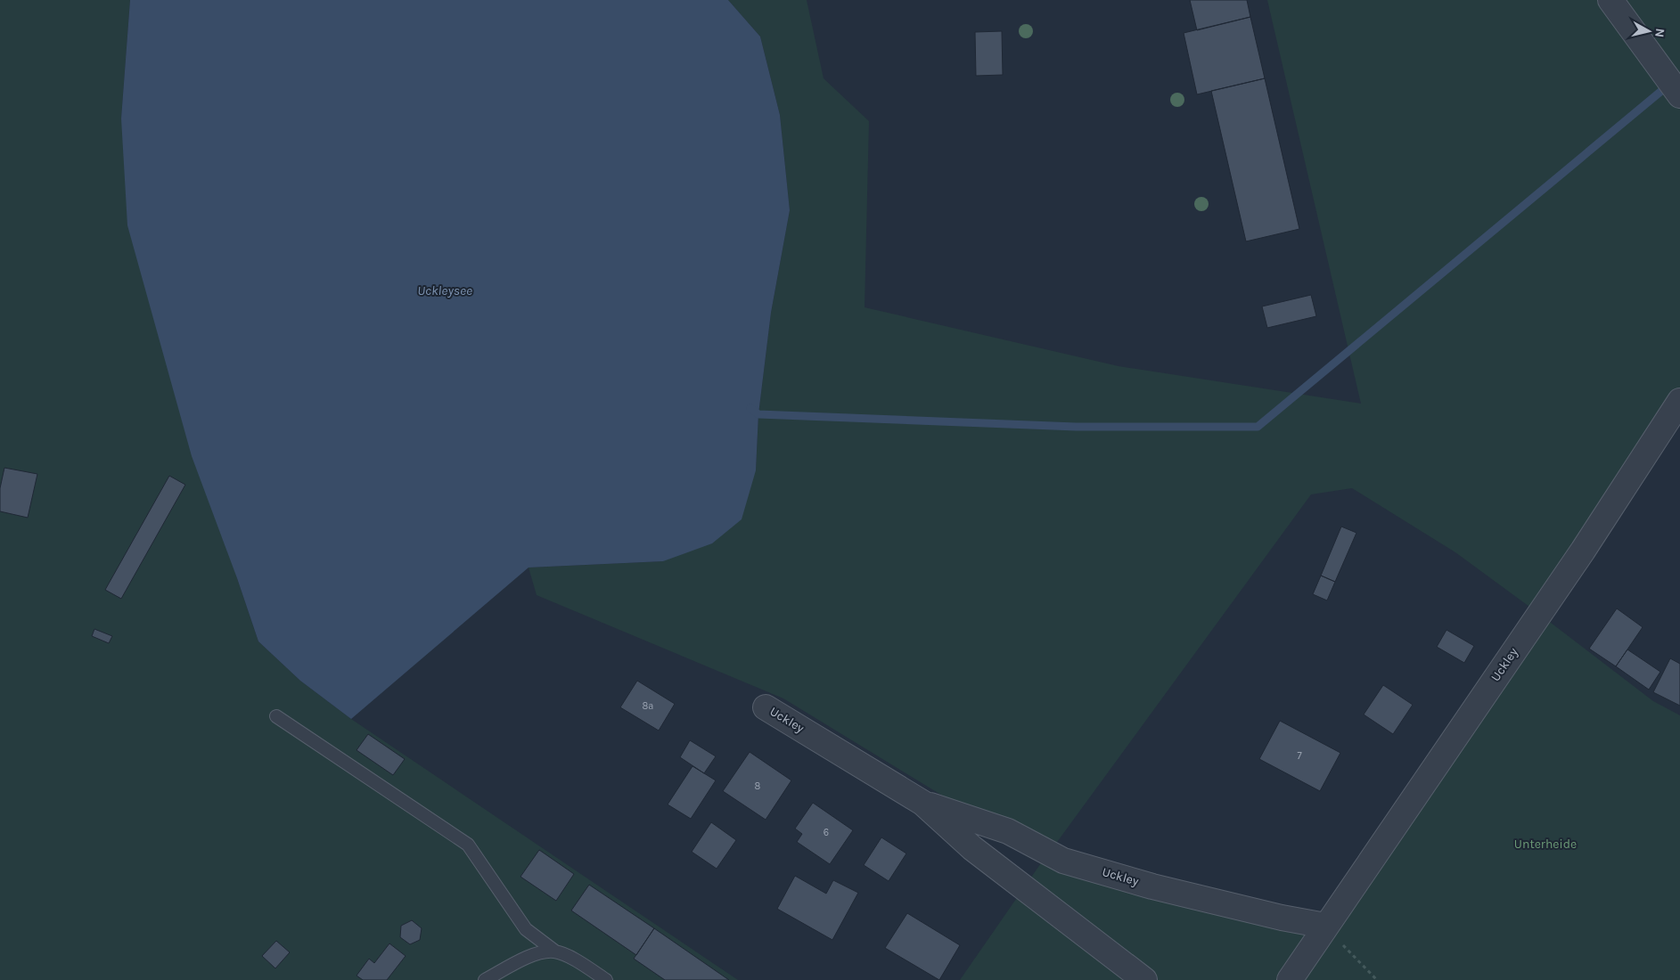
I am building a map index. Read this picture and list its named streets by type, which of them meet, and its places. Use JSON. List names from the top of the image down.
{
  "streets": {
    "street": ["Uckley"]
  },
  "water": ["Uckleysee"],
  "parks": ["Unterheide"],
  "house_numbers": [
    "8a",
    "7",
    "8",
    "6"
  ],
  "north": "right"
}
